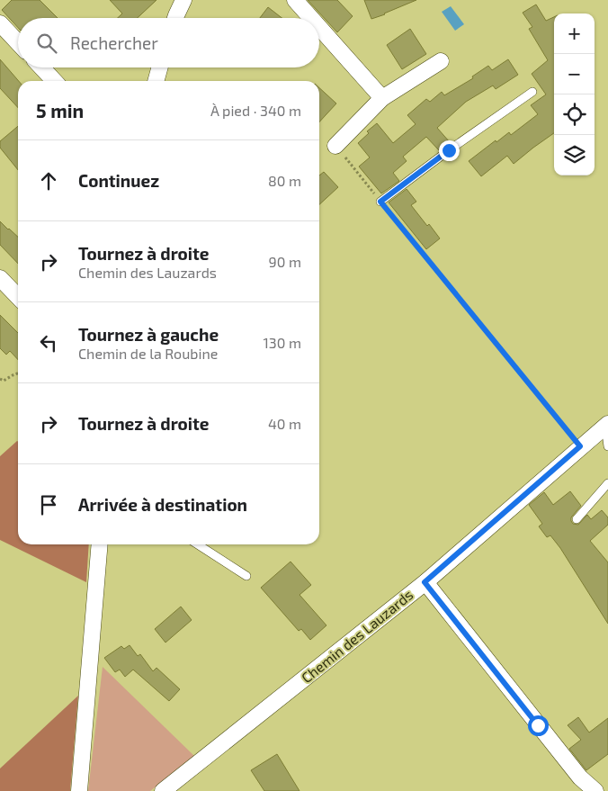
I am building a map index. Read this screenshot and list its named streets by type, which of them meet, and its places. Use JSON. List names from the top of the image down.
{
  "streets": {
    "street": ["Chemin des Lauzards"]
  },
  "page": {
    "map_buttons": ["+", "−"],
    "search": "Rechercher",
    "heading": ["5 min", "À pied · 340 m"],
    "list": [
      ["Continuez", "80 m"],
      ["Tournez à droite", "Chemin des Lauzards", "90 m"],
      ["Tournez à gauche", "Chemin de la Roubine", "130 m"],
      ["Tournez à droite", "40 m"],
      "Arrivée à destination"
    ]
  }
}
